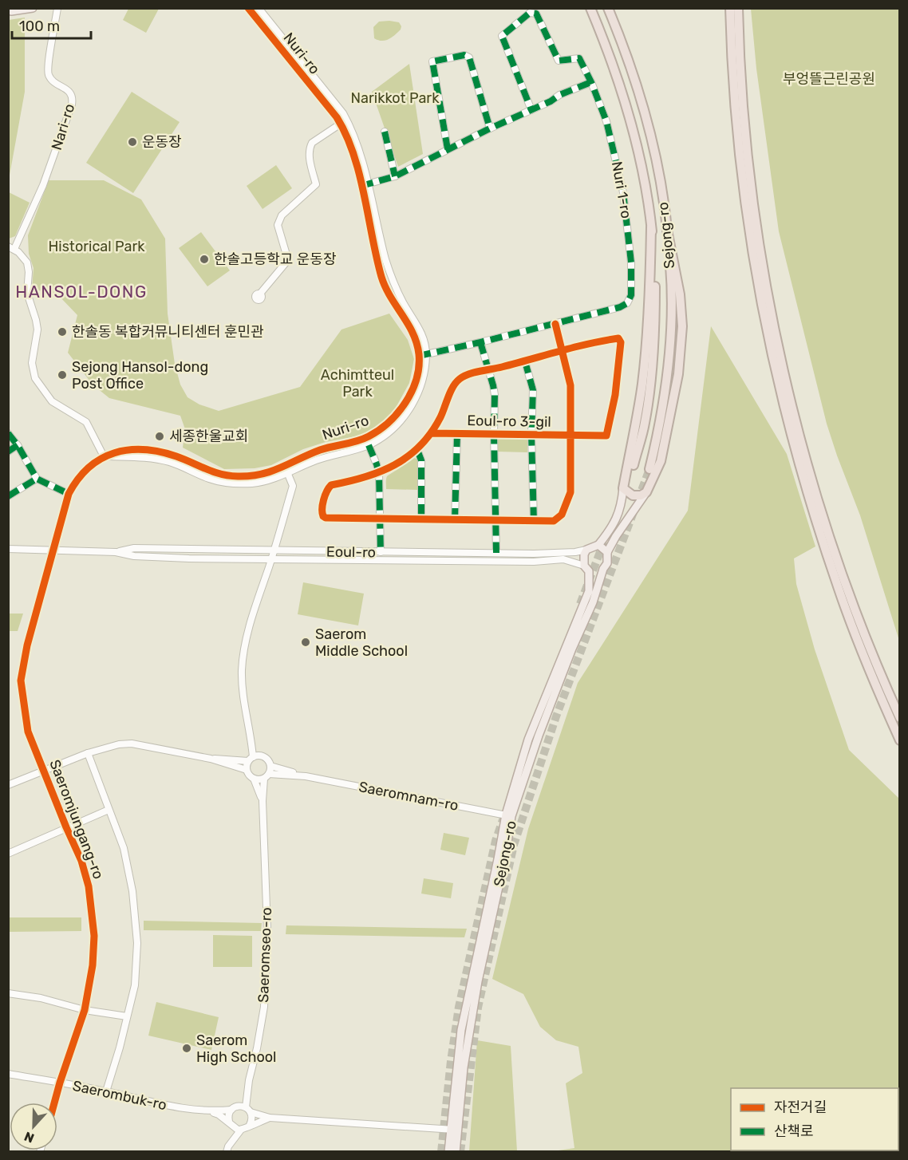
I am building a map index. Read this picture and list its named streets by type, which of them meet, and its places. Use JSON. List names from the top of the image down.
{
  "streets": {
    "highway": ["Sejong-ro"],
    "street": [
      "Nuri-ro",
      "Nari-ro",
      "Nuri 1-ro",
      "Eoul-ro 3-gil",
      "Eoul-ro",
      "Saeromnam-ro",
      "Saeromjungang-ro",
      "Saeromseo-ro",
      "Saerombuk-ro"
    ]
  },
  "crossings": [
    ["Nuri-ro", "Nuri 1-ro"],
    ["Nuri-ro", "Eoul-ro"],
    ["Nuri-ro", "Saeromjungang-ro"],
    ["Sejong-ro", "Eoul-ro"],
    ["Sejong-ro", "Saeromnam-ro"],
    ["Eoul-ro", "Saeromjungang-ro"],
    ["Saeromjungang-ro", "Saerombuk-ro"],
    ["Saeromseo-ro", "Saerombuk-ro"]
  ],
  "districts": ["HANSOL-DONG"],
  "parks": [
    "부엉뜰근린공원",
    "Narikkot Park",
    "Historical Park",
    "Achimtteul Park"
  ],
  "places": [
    "운동장",
    "한솔고등학교 운동장",
    "한솔동 복합커뮤니티센터 훈민관",
    "Sejong Hansol-dong Post Office",
    "세종한울교회",
    "Saerom Middle School",
    "Saerom High School"
  ],
  "legend": ["자전거길", "산책로"],
  "scale_bar": "100 m",
  "north": "bottom"
}
